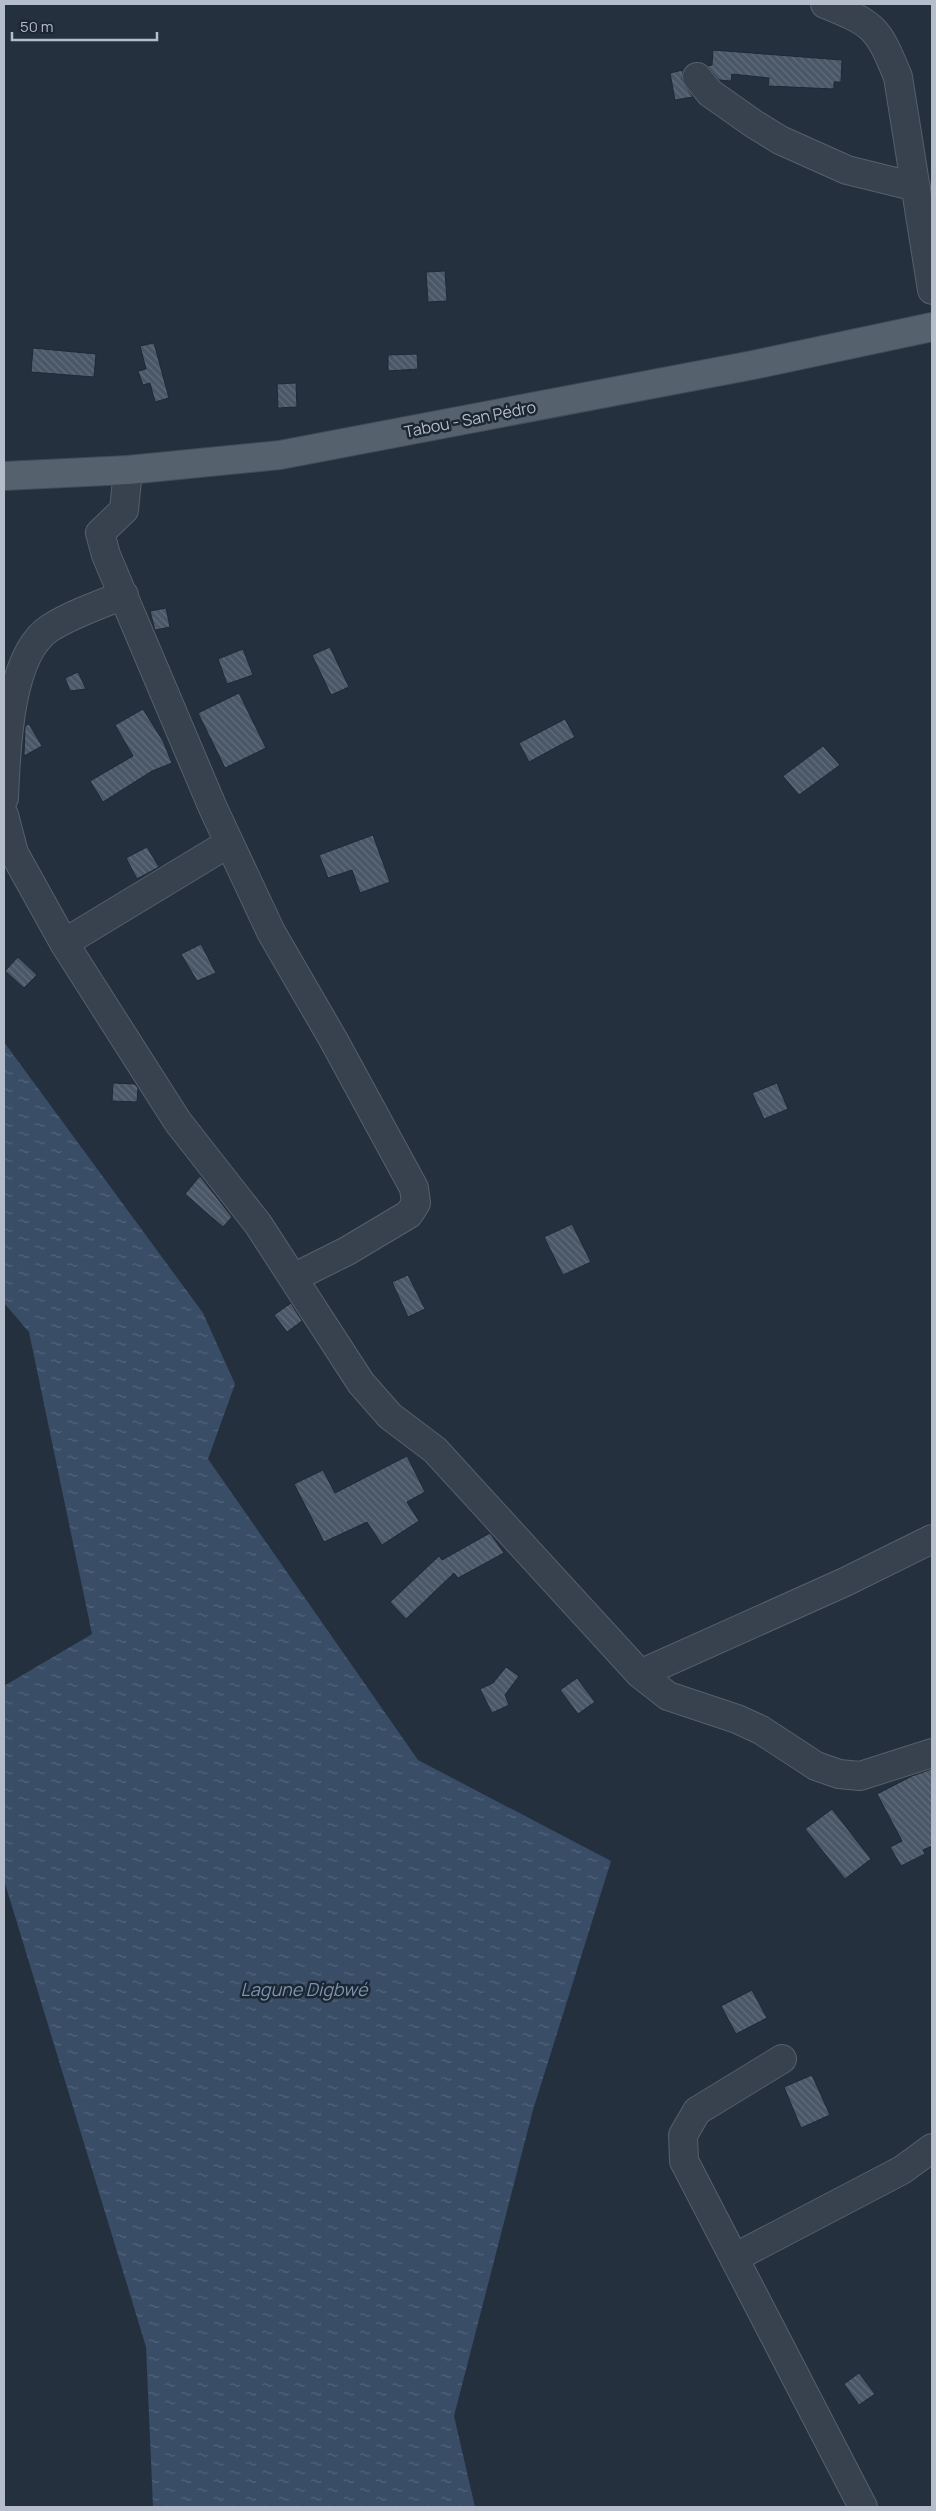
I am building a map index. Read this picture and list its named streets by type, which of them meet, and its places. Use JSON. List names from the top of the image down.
{
  "streets": {
    "main road": ["Tabou - San Pédro"]
  },
  "water": ["Lagune Digbwé"],
  "scale_bar": "50 m"
}
